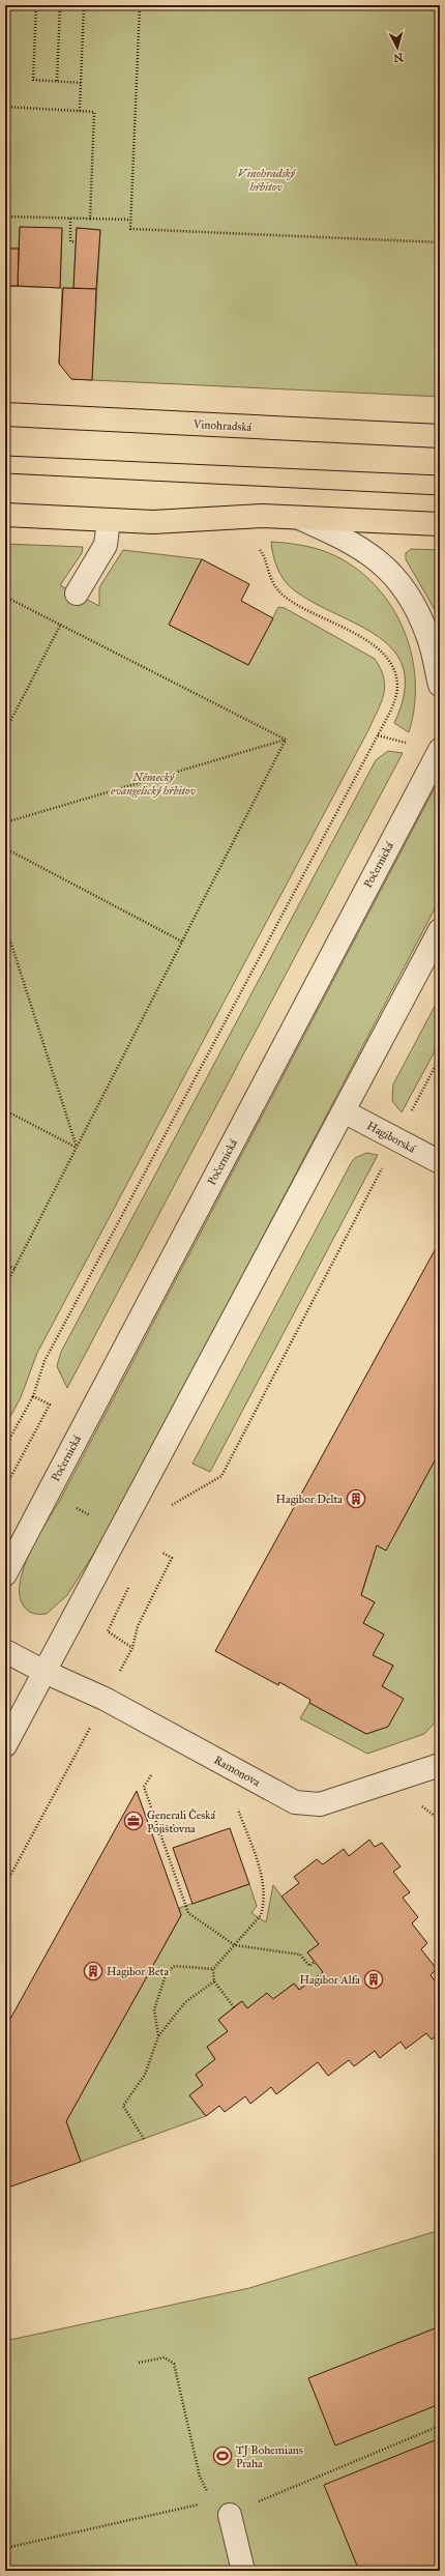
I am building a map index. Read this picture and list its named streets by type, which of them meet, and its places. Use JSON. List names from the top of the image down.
{
  "streets": {
    "main road": ["Vinohradská"],
    "street": ["Počernická", "Hagiborská", "Ramonova"]
  },
  "parks": ["Vinohradský hřbitov", "Německý evangelický hřbitov"],
  "places": {
    "building": ["Hagibor Delta", "Hagibor Beta", "Hagibor Alfa"],
    "office": ["Generali Česká Pojišťovna"],
    "sports": ["TJ Bohemians Praha"]
  },
  "north": "bottom"
}
